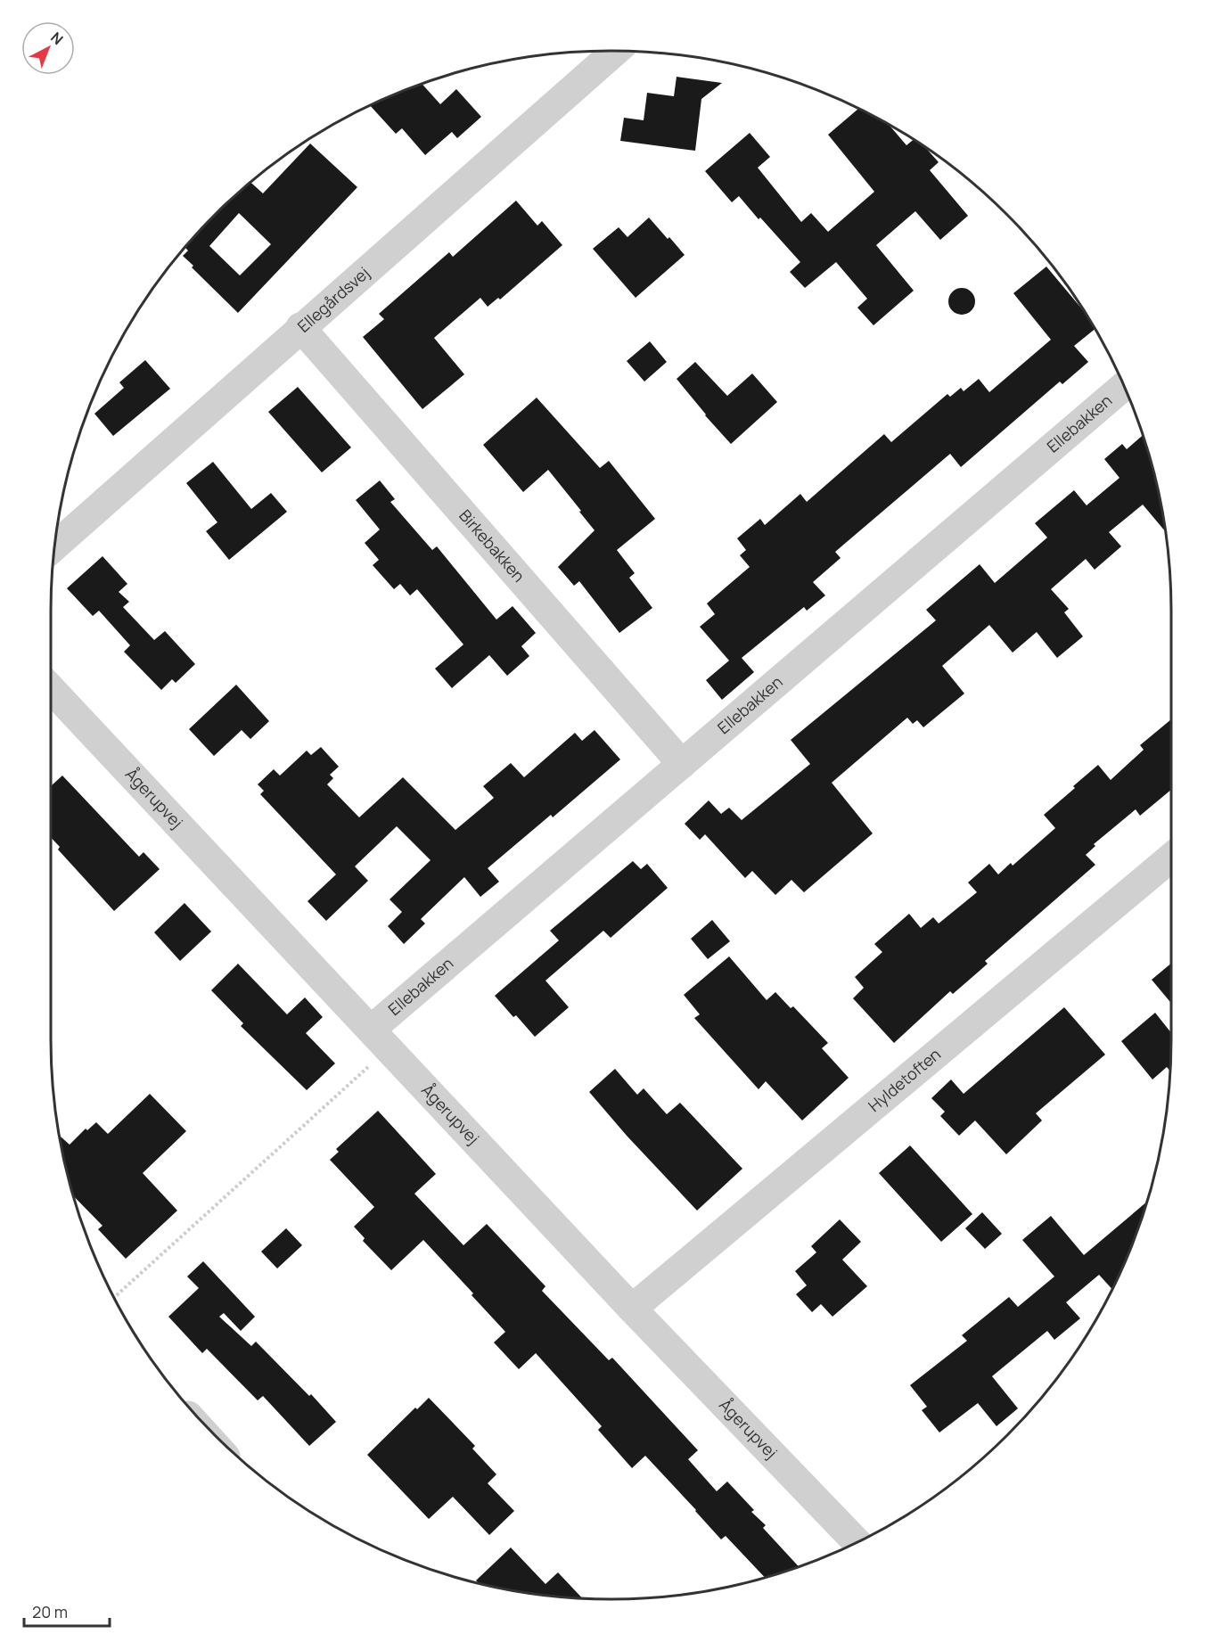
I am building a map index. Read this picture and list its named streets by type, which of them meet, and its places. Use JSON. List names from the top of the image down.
{
  "streets": {
    "street": [
      "Ellegårdsvej",
      "Ellebakken",
      "Birkebakken",
      "Ågerupvej",
      "Hyldetoften"
    ]
  },
  "crossings": [
    ["Ellegårdsvej", "Birkebakken"],
    ["Ellebakken", "Birkebakken"],
    ["Ellebakken", "Ågerupvej"],
    ["Ågerupvej", "Hyldetoften"]
  ],
  "scale_bar": "20 m",
  "north": "top right"
}
